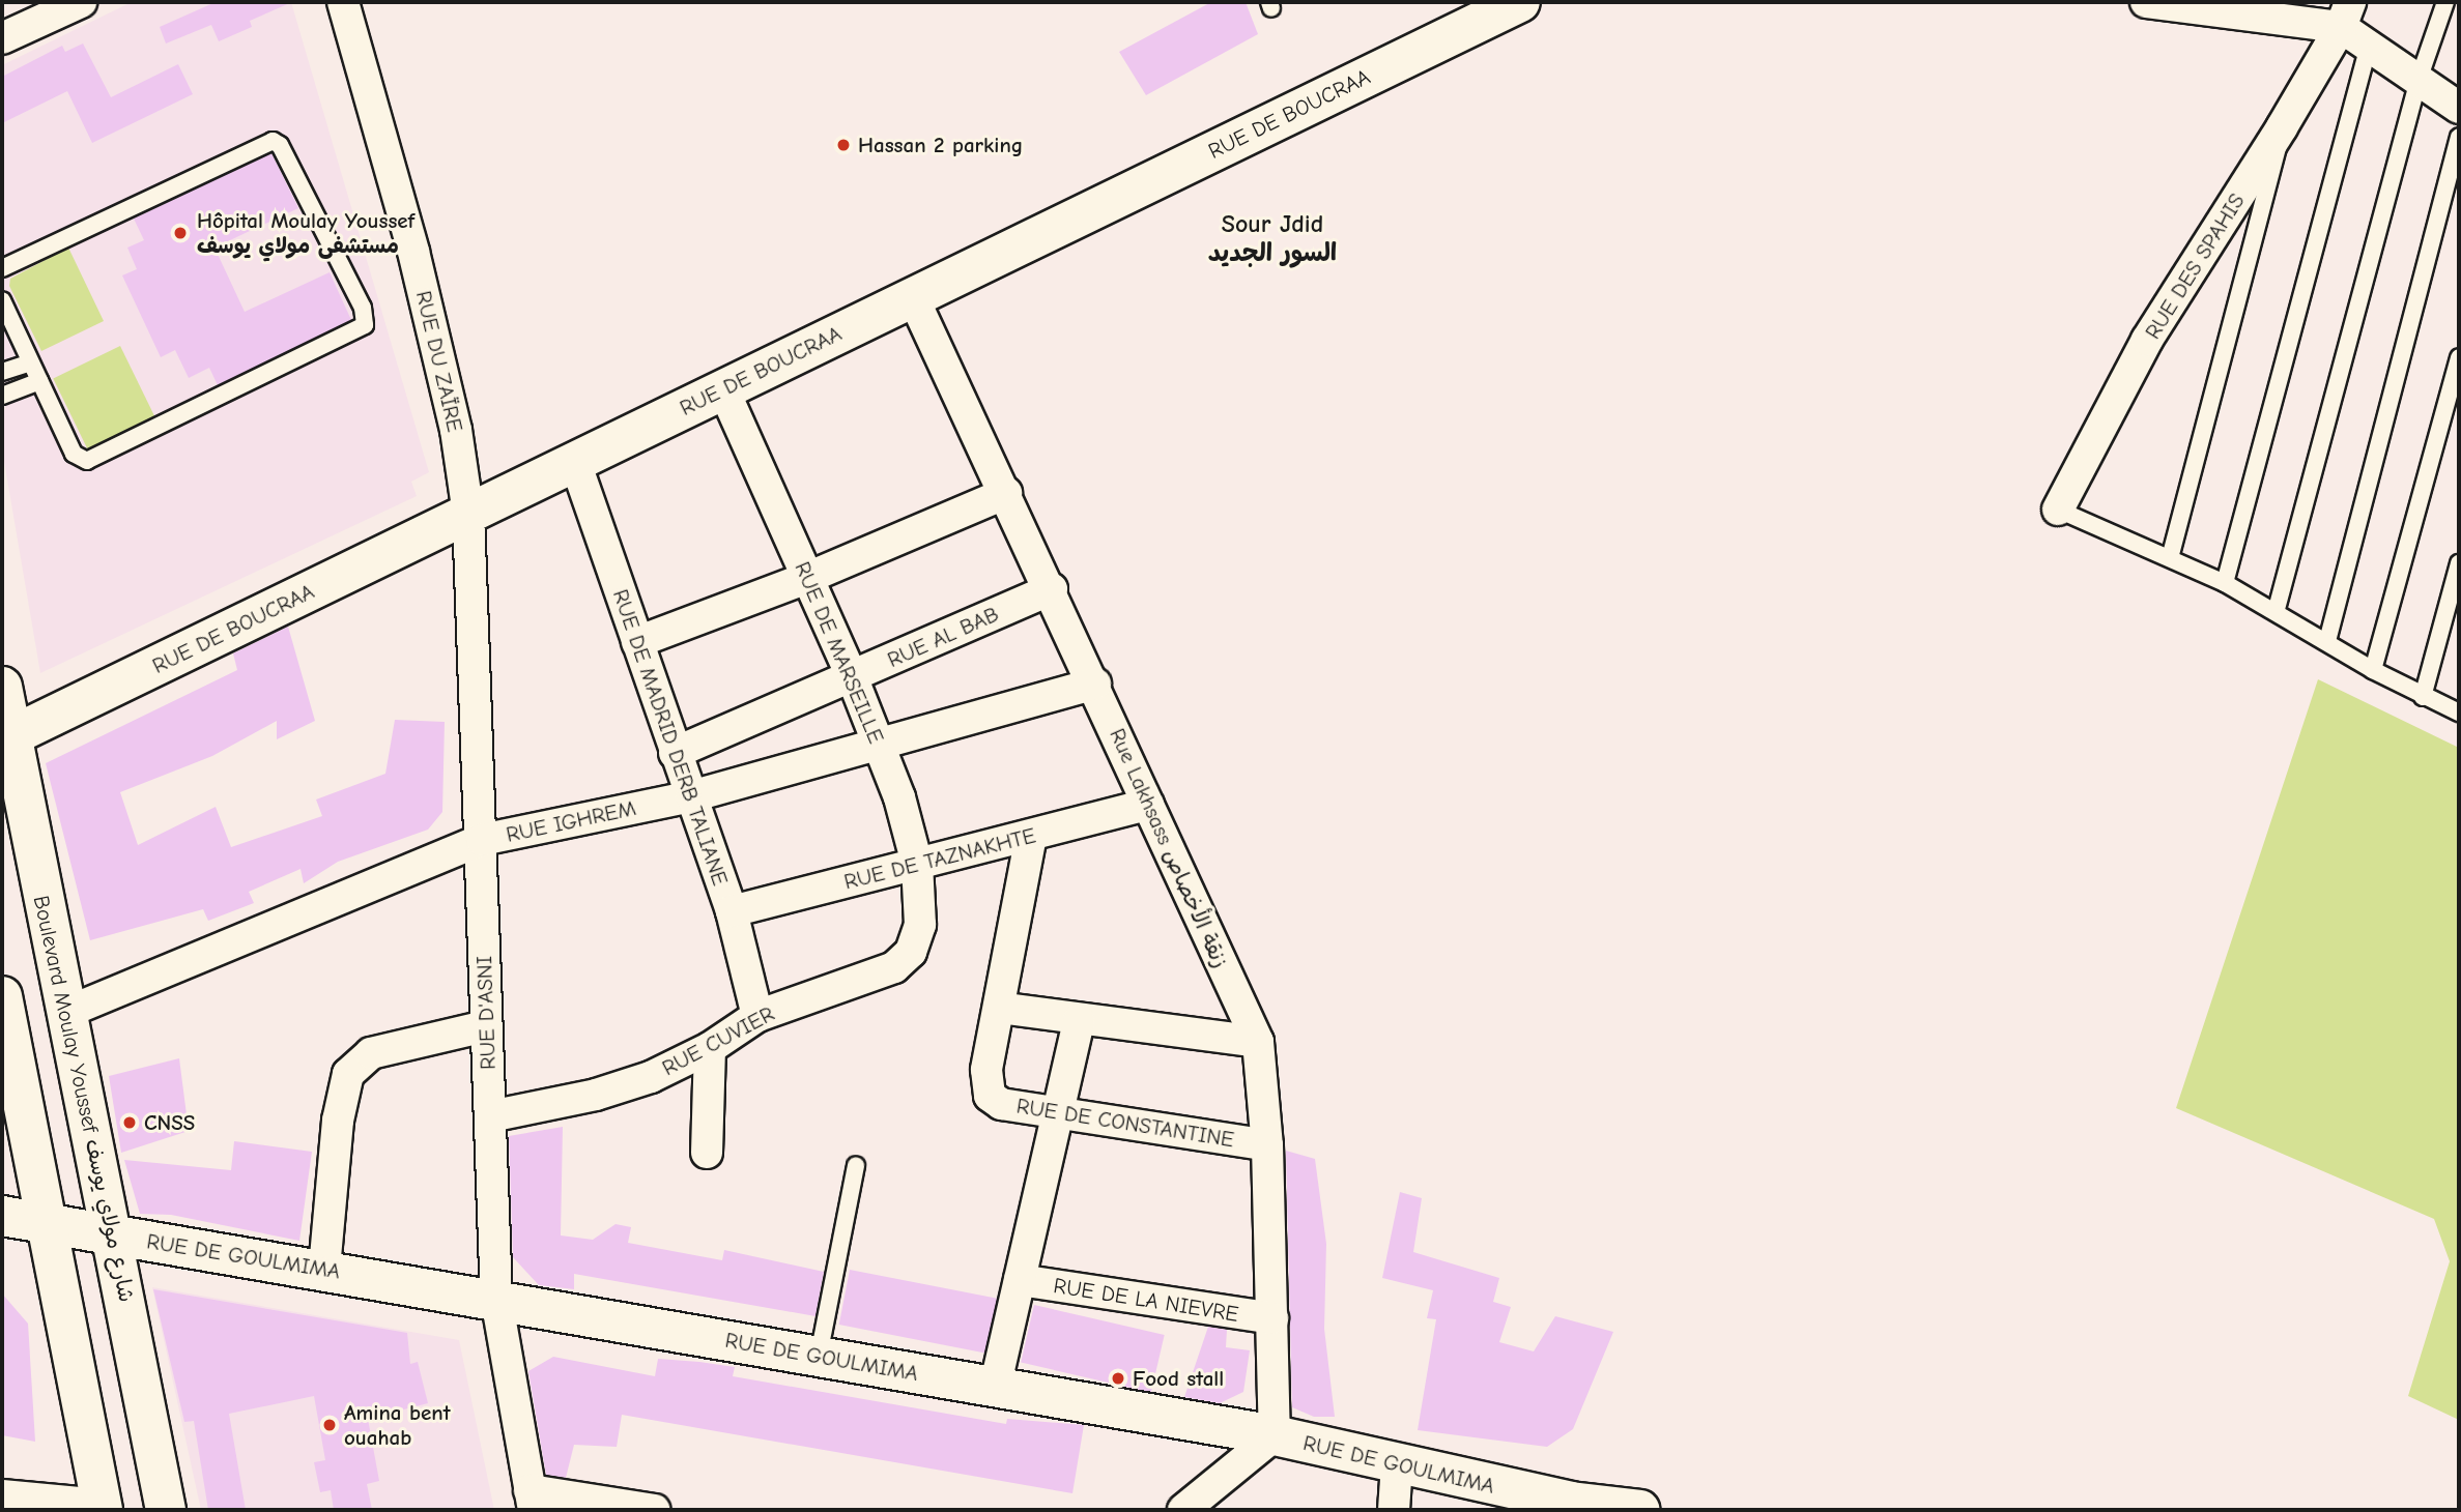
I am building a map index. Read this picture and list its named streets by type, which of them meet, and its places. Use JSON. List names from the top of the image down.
{
  "streets": {
    "street": [
      "RUE DE BOUCRAA",
      "RUE DES SPAHIS",
      "RUE DU ZAÏRE",
      "RUE AL BAB",
      "RUE DE MARSEILLE",
      "RUE DE MADRID DERB TALIANE",
      "RUE IGHREM",
      "Rue Lakhsass زنقة الأخصاص",
      "RUE DE TAZNAKHTE",
      "RUE D'ASNI",
      "RUE CUVIER",
      "Boulevard Moulay Youssef شارع مولاي يوسف",
      "RUE DE CONSTANTINE",
      "RUE DE GOULMIMA",
      "RUE DE LA NIEVRE"
    ]
  },
  "crossings": [
    ["RUE DE BOUCRAA", "RUE DU ZAÏRE"],
    ["RUE DE BOUCRAA", "RUE DE MARSEILLE"],
    ["RUE DE BOUCRAA", "RUE DE MADRID DERB TALIANE"],
    ["RUE DE BOUCRAA", "Rue Lakhsass زنقة الأخصاص"],
    ["RUE DE BOUCRAA", "RUE D'ASNI"],
    ["RUE DE BOUCRAA", "Boulevard Moulay Youssef شارع مولاي يوسف"],
    ["RUE DU ZAÏRE", "RUE D'ASNI"],
    ["RUE AL BAB", "RUE DE MARSEILLE"],
    ["RUE AL BAB", "RUE DE MADRID DERB TALIANE"],
    ["RUE AL BAB", "Rue Lakhsass زنقة الأخصاص"],
    ["RUE DE MARSEILLE", "RUE IGHREM"],
    ["RUE DE MARSEILLE", "RUE DE TAZNAKHTE"],
    ["RUE DE MARSEILLE", "RUE CUVIER"],
    ["RUE DE MADRID DERB TALIANE", "RUE IGHREM"],
    ["RUE DE MADRID DERB TALIANE", "RUE DE TAZNAKHTE"],
    ["RUE DE MADRID DERB TALIANE", "RUE CUVIER"],
    ["RUE IGHREM", "Rue Lakhsass زنقة الأخصاص"],
    ["RUE IGHREM", "RUE D'ASNI"],
    ["RUE IGHREM", "Boulevard Moulay Youssef شارع مولاي يوسف"],
    ["Rue Lakhsass زنقة الأخصاص", "RUE DE TAZNAKHTE"],
    ["Rue Lakhsass زنقة الأخصاص", "RUE DE CONSTANTINE"],
    ["Rue Lakhsass زنقة الأخصاص", "RUE DE GOULMIMA"],
    ["Rue Lakhsass زنقة الأخصاص", "RUE DE LA NIEVRE"],
    ["RUE DE TAZNAKHTE", "RUE DE CONSTANTINE"],
    ["RUE D'ASNI", "RUE CUVIER"],
    ["RUE D'ASNI", "RUE DE GOULMIMA"],
    ["Boulevard Moulay Youssef شارع مولاي يوسف", "RUE DE GOULMIMA"]
  ],
  "districts": ["Sour Jdid السور الجديد"],
  "places": [
    "Hassan 2 parking",
    "Hôpital Moulay Youssef مستشفى مولاي يوسف",
    "CNSS",
    "Food stall",
    "Amina bent ouahab"
  ]
}
